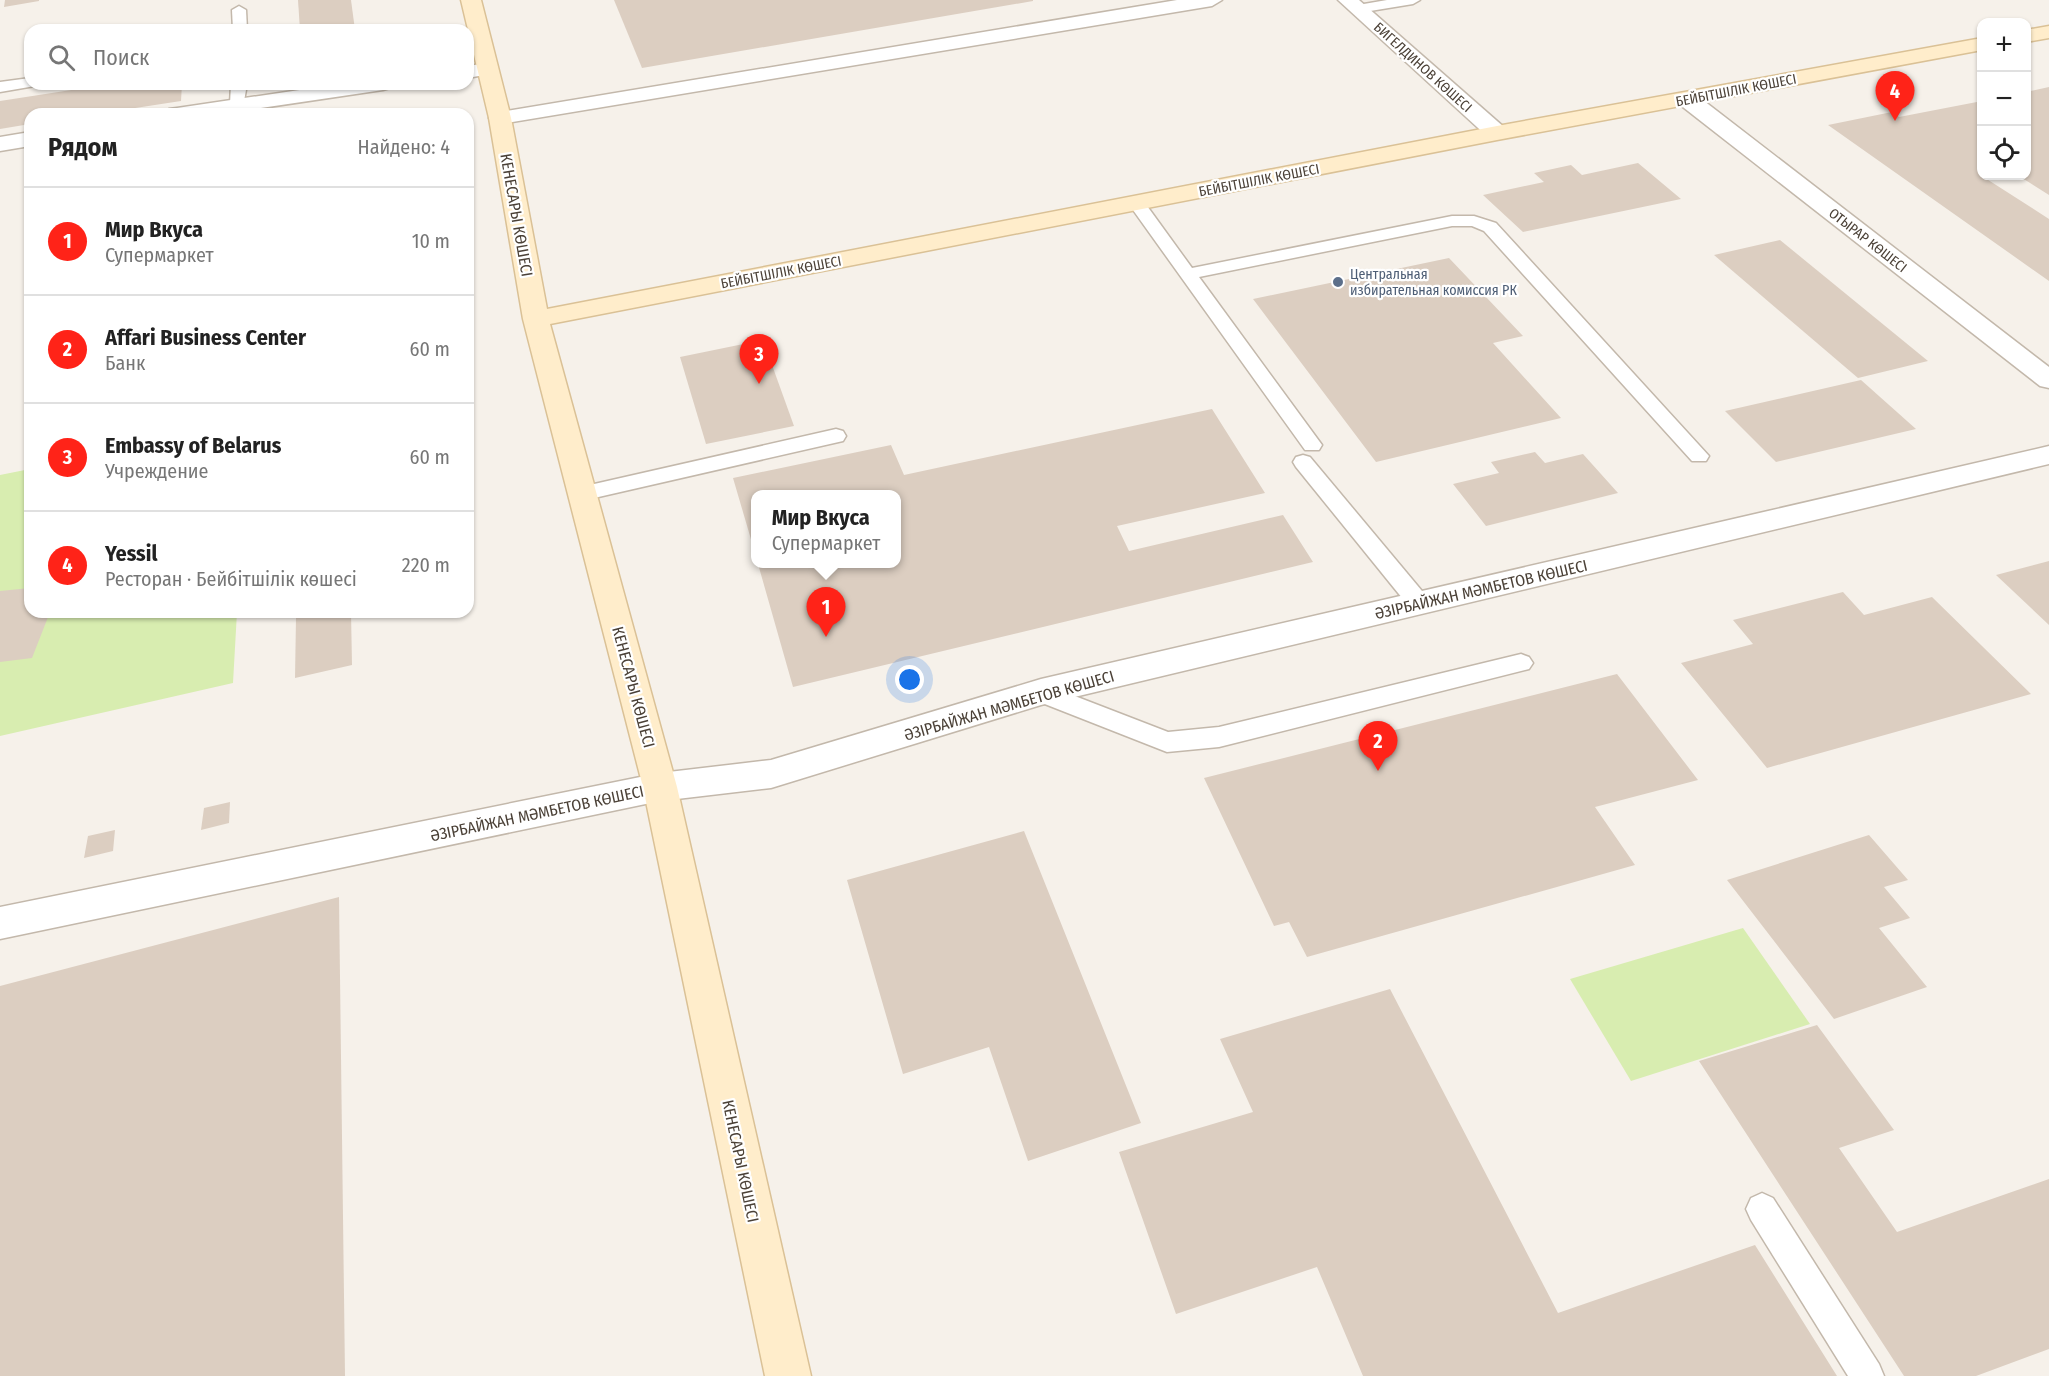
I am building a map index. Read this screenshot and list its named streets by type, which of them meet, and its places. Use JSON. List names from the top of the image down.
{
  "streets": {
    "main road": ["БЕЙБІТШІЛІК КӨШЕСІ", "КЕНЕСАРЫ КӨШЕСІ"],
    "street": ["БИГЕЛДИНОВ КӨШЕСІ", "ОТЫРАР КӨШЕСІ", "ӘЗІРБАЙЖАН МӘМБЕТОВ КӨШЕСІ"]
  },
  "crossings": [
    ["БИГЕЛДИНОВ КӨШЕСІ", "БЕЙБІТШІЛІК КӨШЕСІ"],
    ["БЕЙБІТШІЛІК КӨШЕСІ", "КЕНЕСАРЫ КӨШЕСІ"],
    ["БЕЙБІТШІЛІК КӨШЕСІ", "ОТЫРАР КӨШЕСІ"],
    ["КЕНЕСАРЫ КӨШЕСІ", "ӘЗІРБАЙЖАН МӘМБЕТОВ КӨШЕСІ"]
  ],
  "places": ["Центральная избирательная комиссия РК"],
  "page": {
    "map_buttons": ["+", "−"],
    "search": "Поиск",
    "pins": [
      "4",
      "3",
      "1",
      "2"
    ],
    "heading": ["Рядом", "Найдено: 4"],
    "list": [
      {
        "mark": "1",
        "name": "Мир Вкуса",
        "note": "Супермаркет",
        "value": "10 m"
      },
      {
        "mark": "2",
        "name": "Affari Business Center",
        "note": "Банк",
        "value": "60 m"
      },
      {
        "mark": "3",
        "name": "Embassy of Belarus",
        "note": "Учреждение",
        "value": "60 m"
      },
      {
        "mark": "4",
        "name": "Yessil",
        "note": "Ресторан · Бейбітшілік көшесі",
        "value": "220 m"
      }
    ],
    "popup": ["Мир Вкуса", "Супермаркет"]
  }
}
